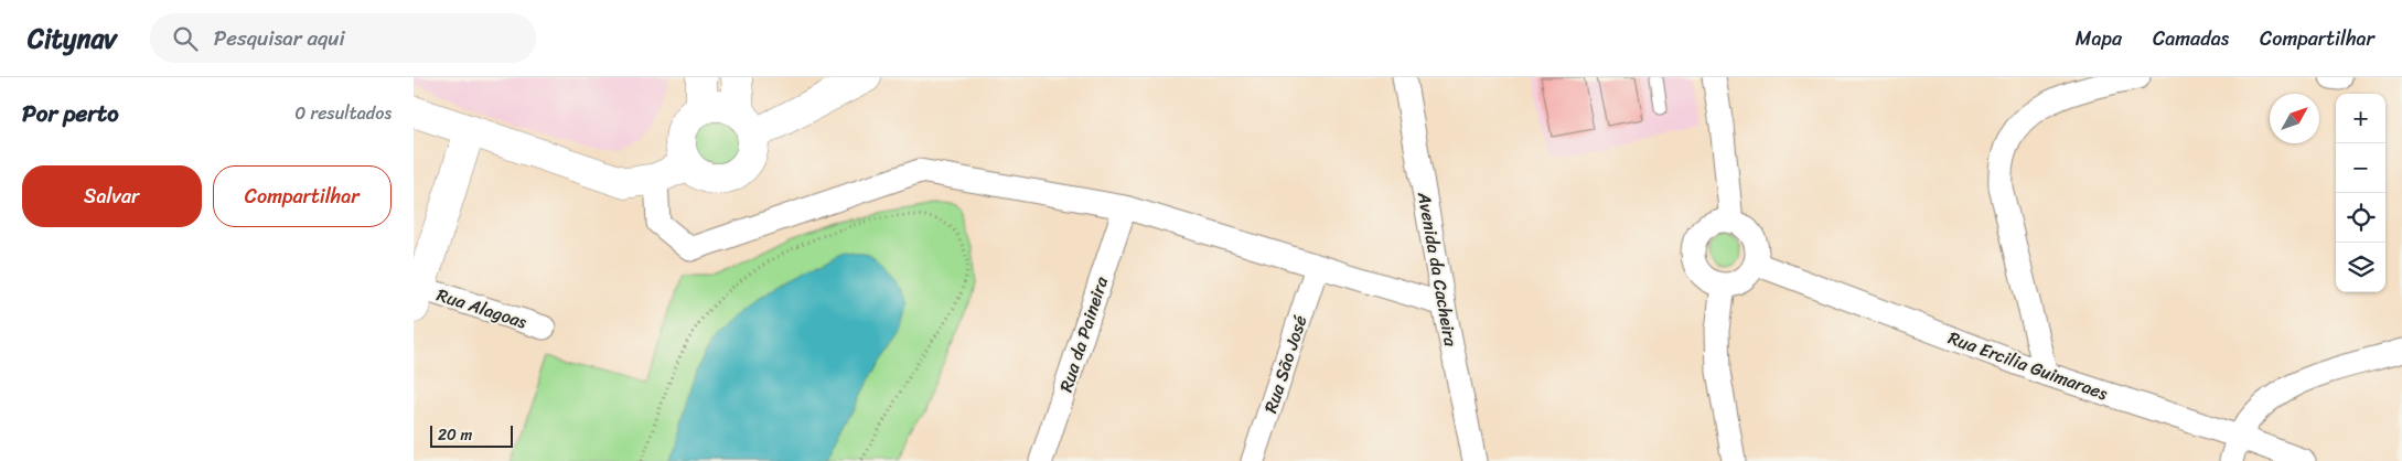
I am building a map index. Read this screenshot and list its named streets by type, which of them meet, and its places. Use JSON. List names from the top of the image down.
{
  "streets": {
    "street": [
      "Avenida da Cacheira",
      "Rua Alagoas",
      "Rua da Paineira",
      "Rua São José",
      "Rua Ercilia Guimaraes"
    ]
  },
  "scale_bar": "20 m",
  "north": "top right",
  "page": {
    "header": "Citynav",
    "search": "Pesquisar aqui",
    "nav": ["Mapa", "Camadas", "Compartilhar"],
    "heading": ["Por perto", "0 resultados"],
    "map_buttons": ["+", "−"],
    "buttons": ["Salvar", "Compartilhar"],
    "scale": "20 m"
  }
}
